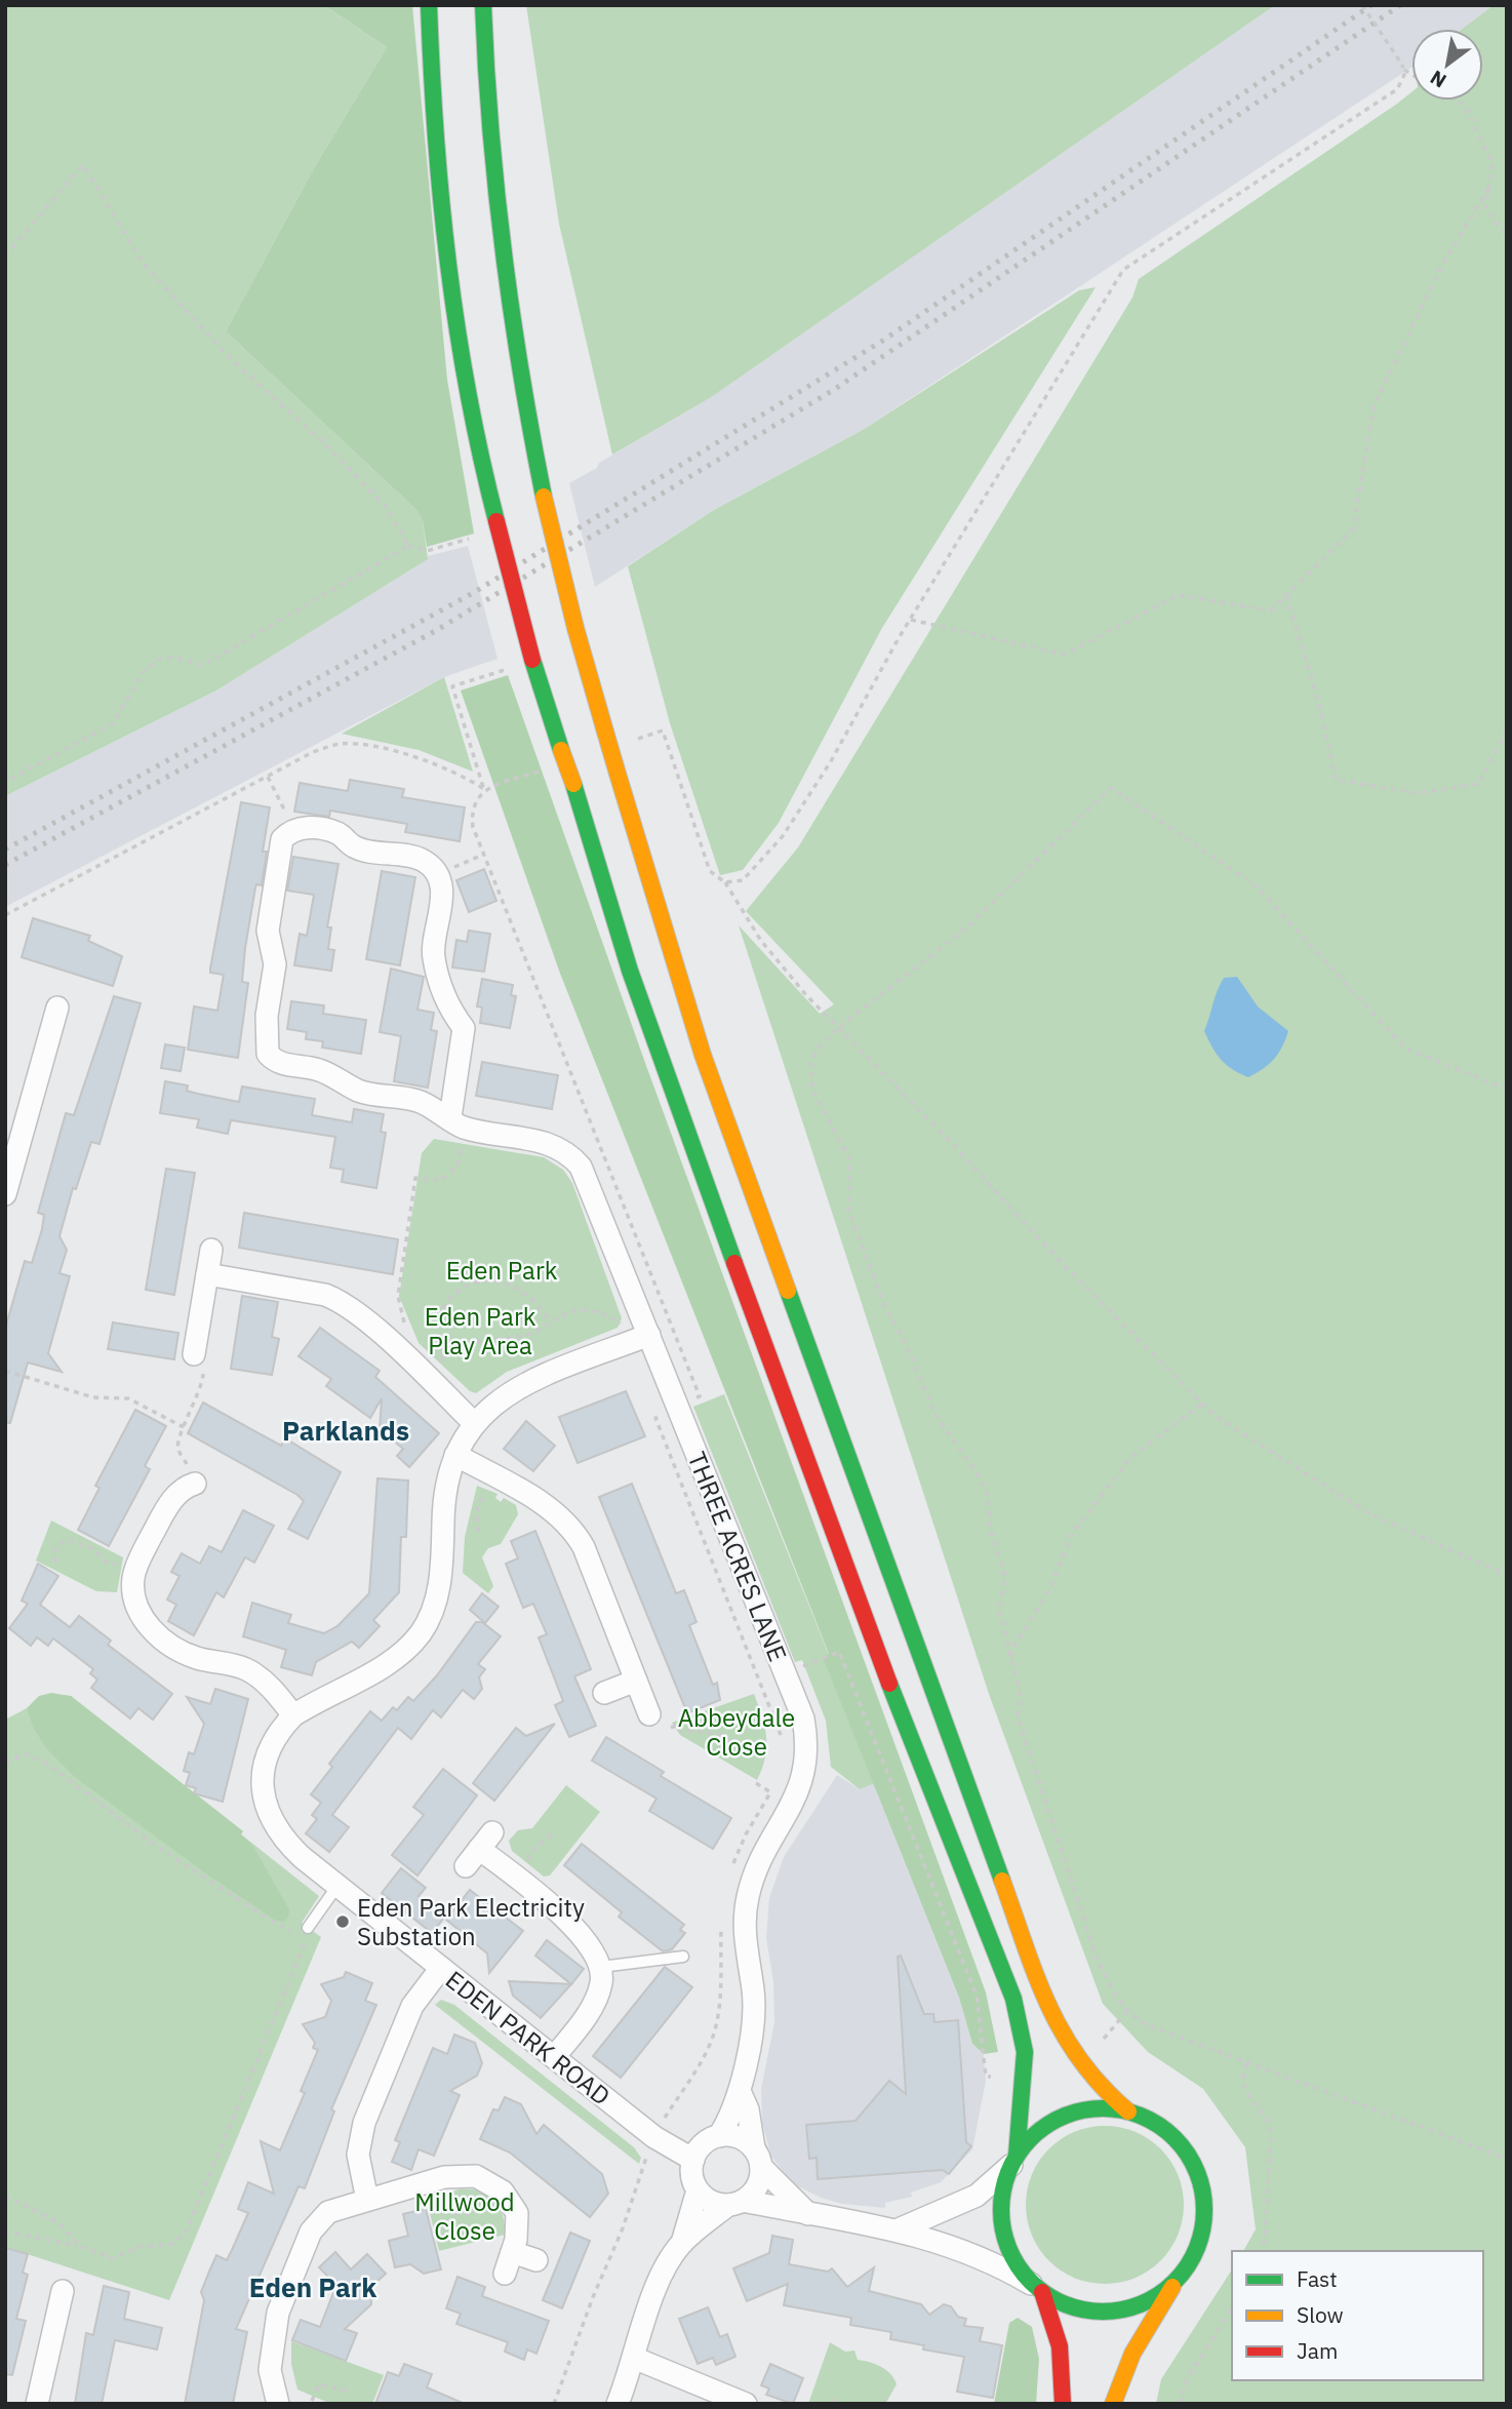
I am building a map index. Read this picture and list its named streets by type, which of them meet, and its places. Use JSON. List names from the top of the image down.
{
  "streets": {
    "street": ["THREE ACRES LANE", "EDEN PARK ROAD"]
  },
  "crossings": [
    ["THREE ACRES LANE", "EDEN PARK ROAD"]
  ],
  "districts": ["Parklands", "Eden Park"],
  "parks": [
    "Eden Park",
    "Eden Park Play Area",
    "Abbeydale Close",
    "Millwood Close"
  ],
  "places": ["Eden Park Electricity Substation"],
  "legend": ["Fast", "Slow", "Jam"],
  "north": "bottom left"
}
